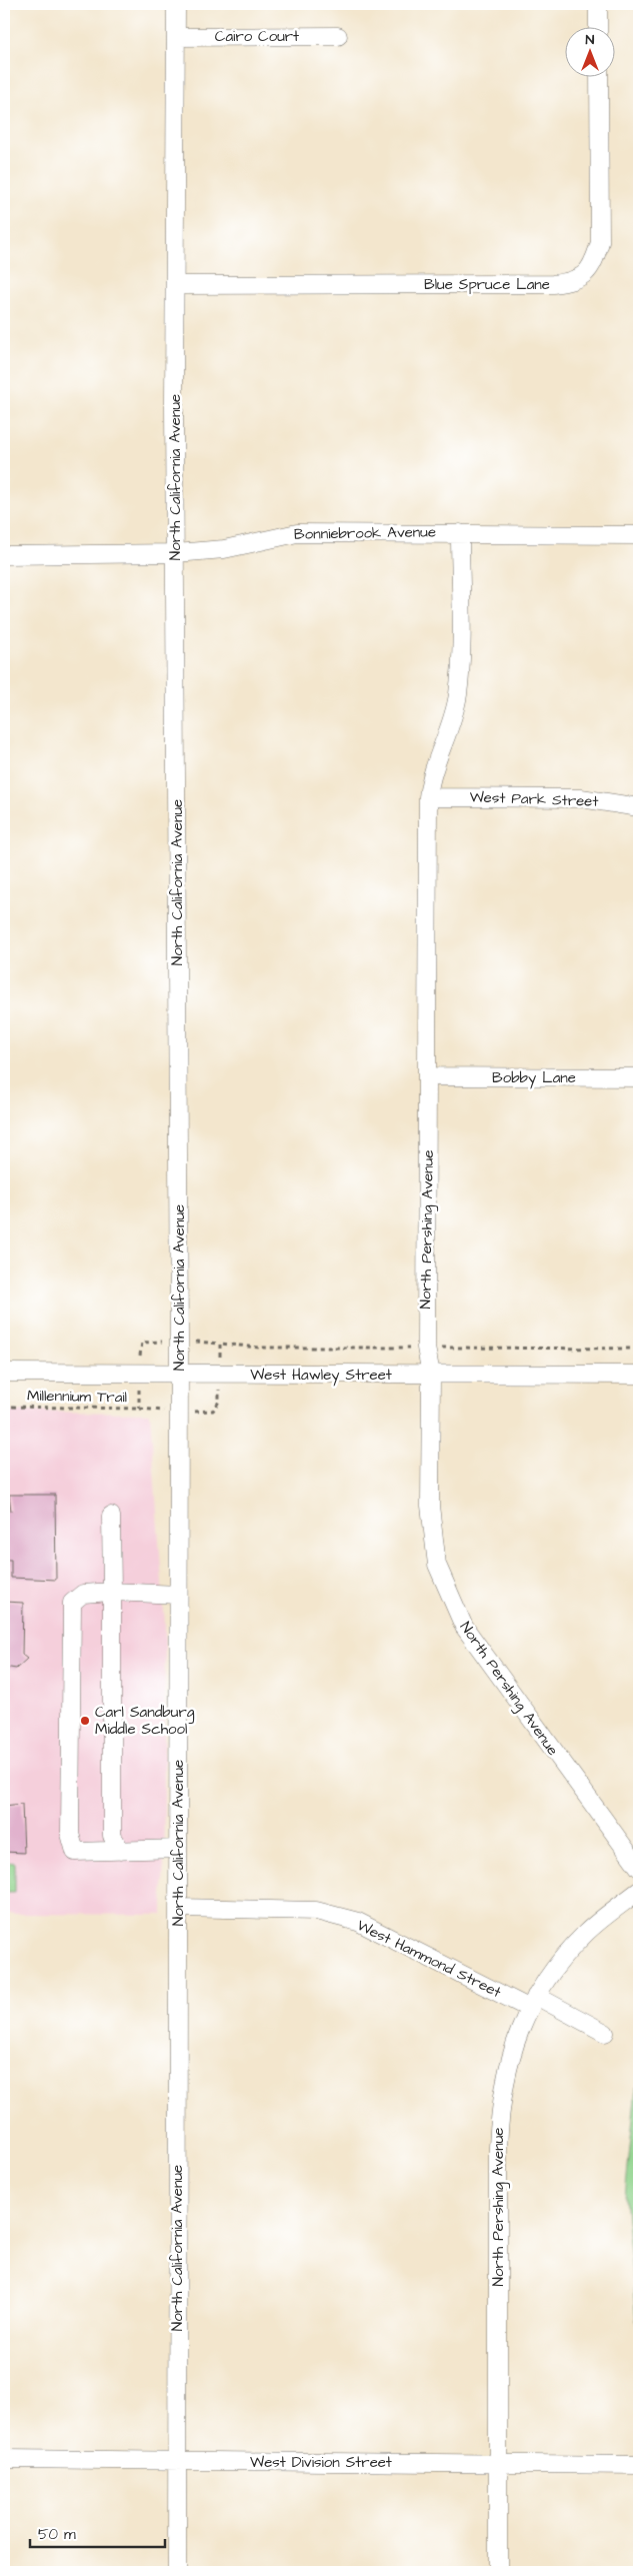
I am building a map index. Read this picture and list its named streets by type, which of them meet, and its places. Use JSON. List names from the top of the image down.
{
  "streets": {
    "street": [
      "Cairo Court",
      "Blue Spruce Lane",
      "North California Avenue",
      "Bonniebrook Avenue",
      "West Park Street",
      "Bobby Lane",
      "North Pershing Avenue",
      "West Hawley Street",
      "West Hammond Street",
      "West Division Street"
    ],
    "path": ["Millennium Trail"]
  },
  "crossings": [
    ["Cairo Court", "North California Avenue"],
    ["Blue Spruce Lane", "North California Avenue"],
    ["North California Avenue", "Bonniebrook Avenue"],
    ["North California Avenue", "West Hawley Street"],
    ["North California Avenue", "West Hammond Street"],
    ["North California Avenue", "West Division Street"],
    ["Bonniebrook Avenue", "North Pershing Avenue"],
    ["West Park Street", "North Pershing Avenue"],
    ["Bobby Lane", "North Pershing Avenue"],
    ["North Pershing Avenue", "West Hawley Street"],
    ["North Pershing Avenue", "West Hammond Street"],
    ["North Pershing Avenue", "West Division Street"]
  ],
  "places": ["Carl Sandburg Middle School"],
  "scale_bar": "50 m",
  "north": "top"
}
